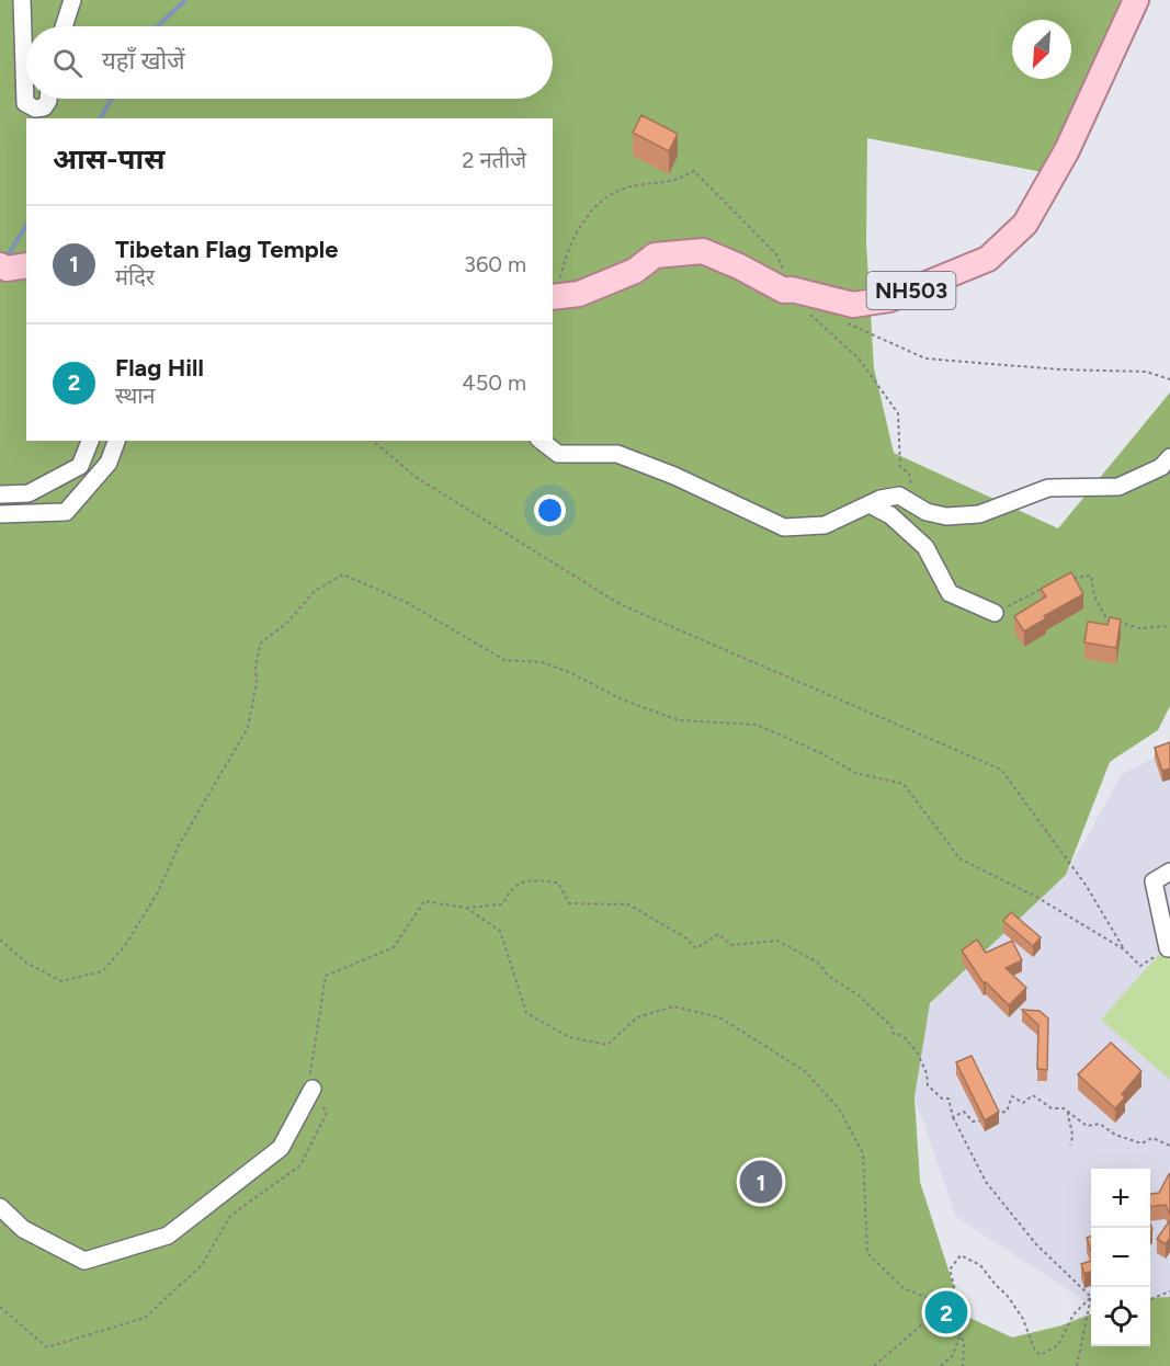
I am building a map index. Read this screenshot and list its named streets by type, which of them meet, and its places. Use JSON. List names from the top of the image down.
{
  "streets": {
    "main road": ["NH503"]
  },
  "north": "bottom left",
  "page": {
    "search": "यहाँ खोजें",
    "heading": ["आस-पास", "2 नतीजे"],
    "list": [
      {
        "mark": "1",
        "name": "Tibetan Flag Temple",
        "note": "मंदिर",
        "value": "360 m"
      },
      {
        "mark": "2",
        "name": "Flag Hill",
        "note": "स्थान",
        "value": "450 m"
      }
    ],
    "pins": ["1", "2"],
    "map_buttons": ["+", "−"]
  }
}
